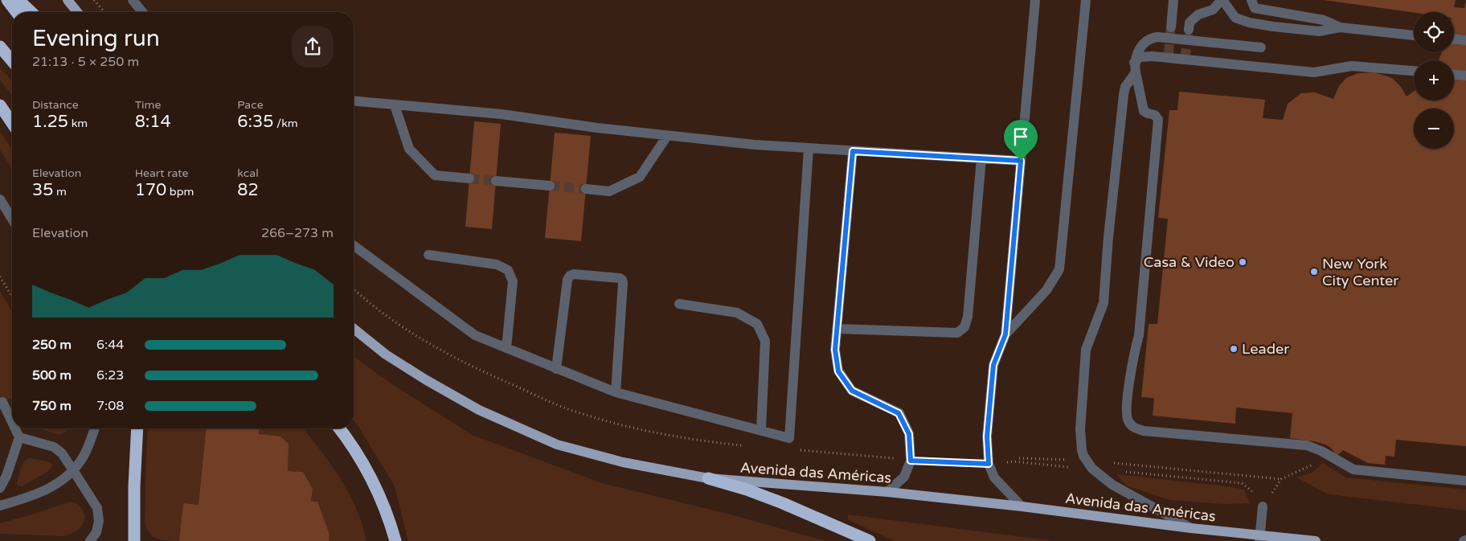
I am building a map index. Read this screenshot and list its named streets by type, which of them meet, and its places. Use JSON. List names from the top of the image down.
{
  "streets": {
    "main road": ["Avenida das Américas"]
  },
  "places": ["Casa & Video", "New York City Center", "Leader"],
  "page": {
    "map_buttons": ["+", "−"],
    "heading": ["Evening run", "21:13 · 5 × 250 m"],
    "stats": [
      ["Distance", "1.25 km"],
      ["Time", "8:14"],
      ["Pace", "6:35 /km"],
      ["Elevation", "35 m"],
      ["Heart rate", "170 bpm"],
      ["kcal", "82"]
    ],
    "chart": ["Elevation", "266–273 m"],
    "list": [
      {
        "name": "250 m",
        "note": "6:44"
      },
      {
        "name": "500 m",
        "note": "6:23"
      },
      {
        "name": "750 m",
        "note": "7:08"
      }
    ]
  }
}
